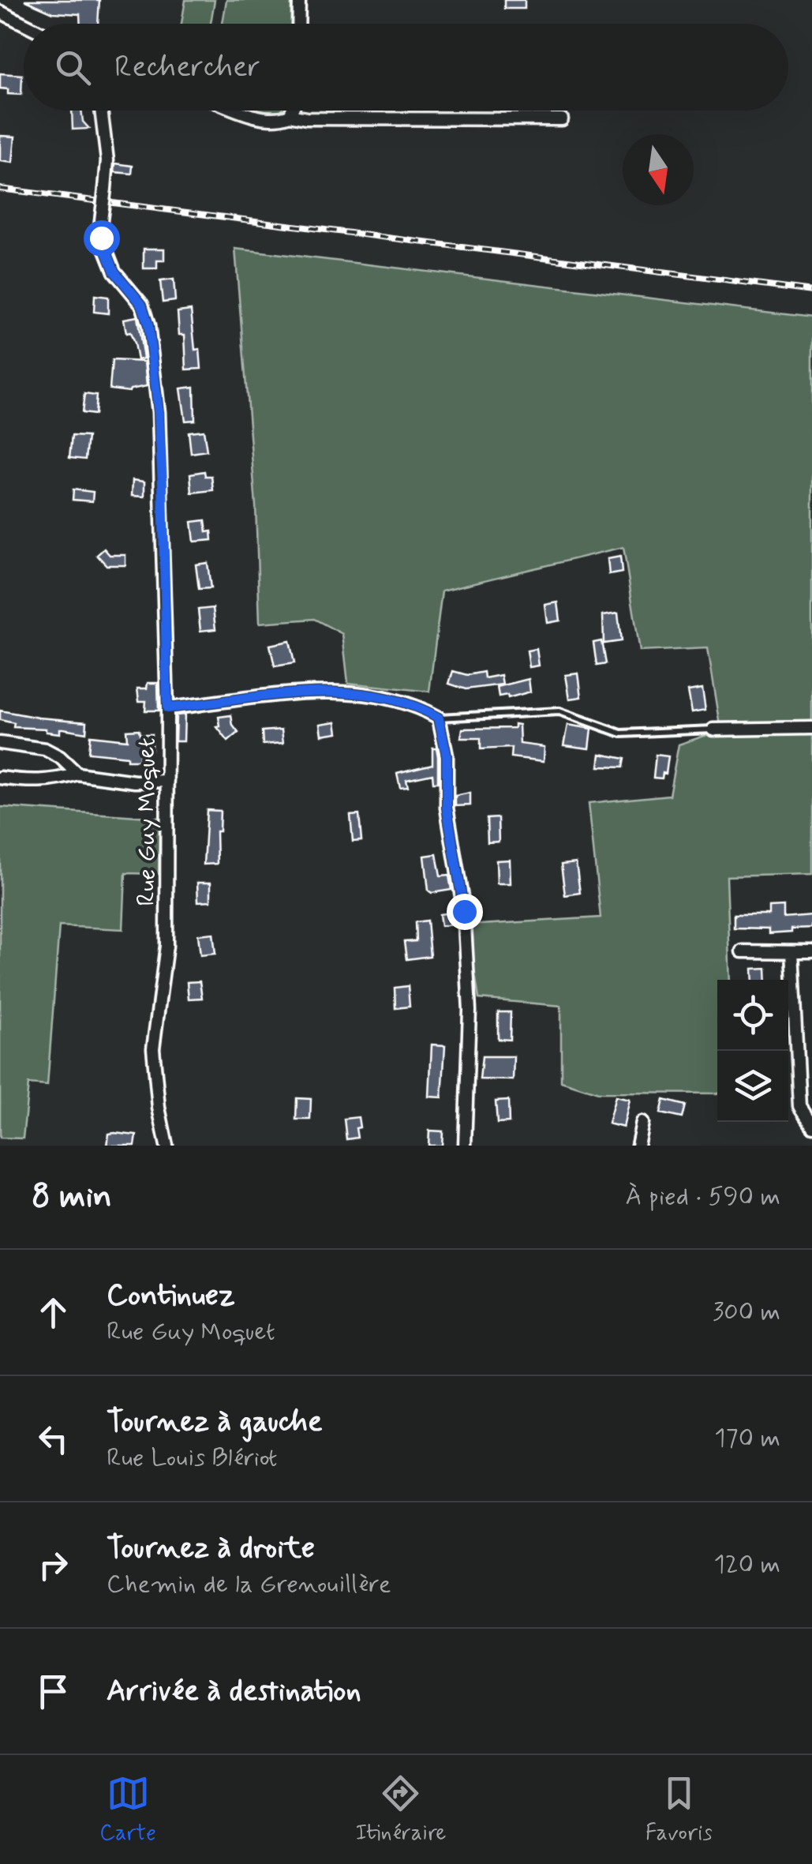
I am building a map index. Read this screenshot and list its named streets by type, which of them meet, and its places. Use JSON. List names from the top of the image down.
{
  "streets": {
    "street": ["Rue Guy Moquet"]
  },
  "north": "bottom",
  "page": {
    "search": "Rechercher",
    "heading": ["8 min", "À pied · 590 m"],
    "list": [
      ["Continuez", "Rue Guy Moquet", "300 m"],
      ["Tournez à gauche", "Rue Louis Blériot", "170 m"],
      ["Tournez à droite", "Chemin de la Grenouillère", "120 m"],
      "Arrivée à destination"
    ],
    "nav": ["Carte", "Itinéraire", "Favoris"]
  }
}
